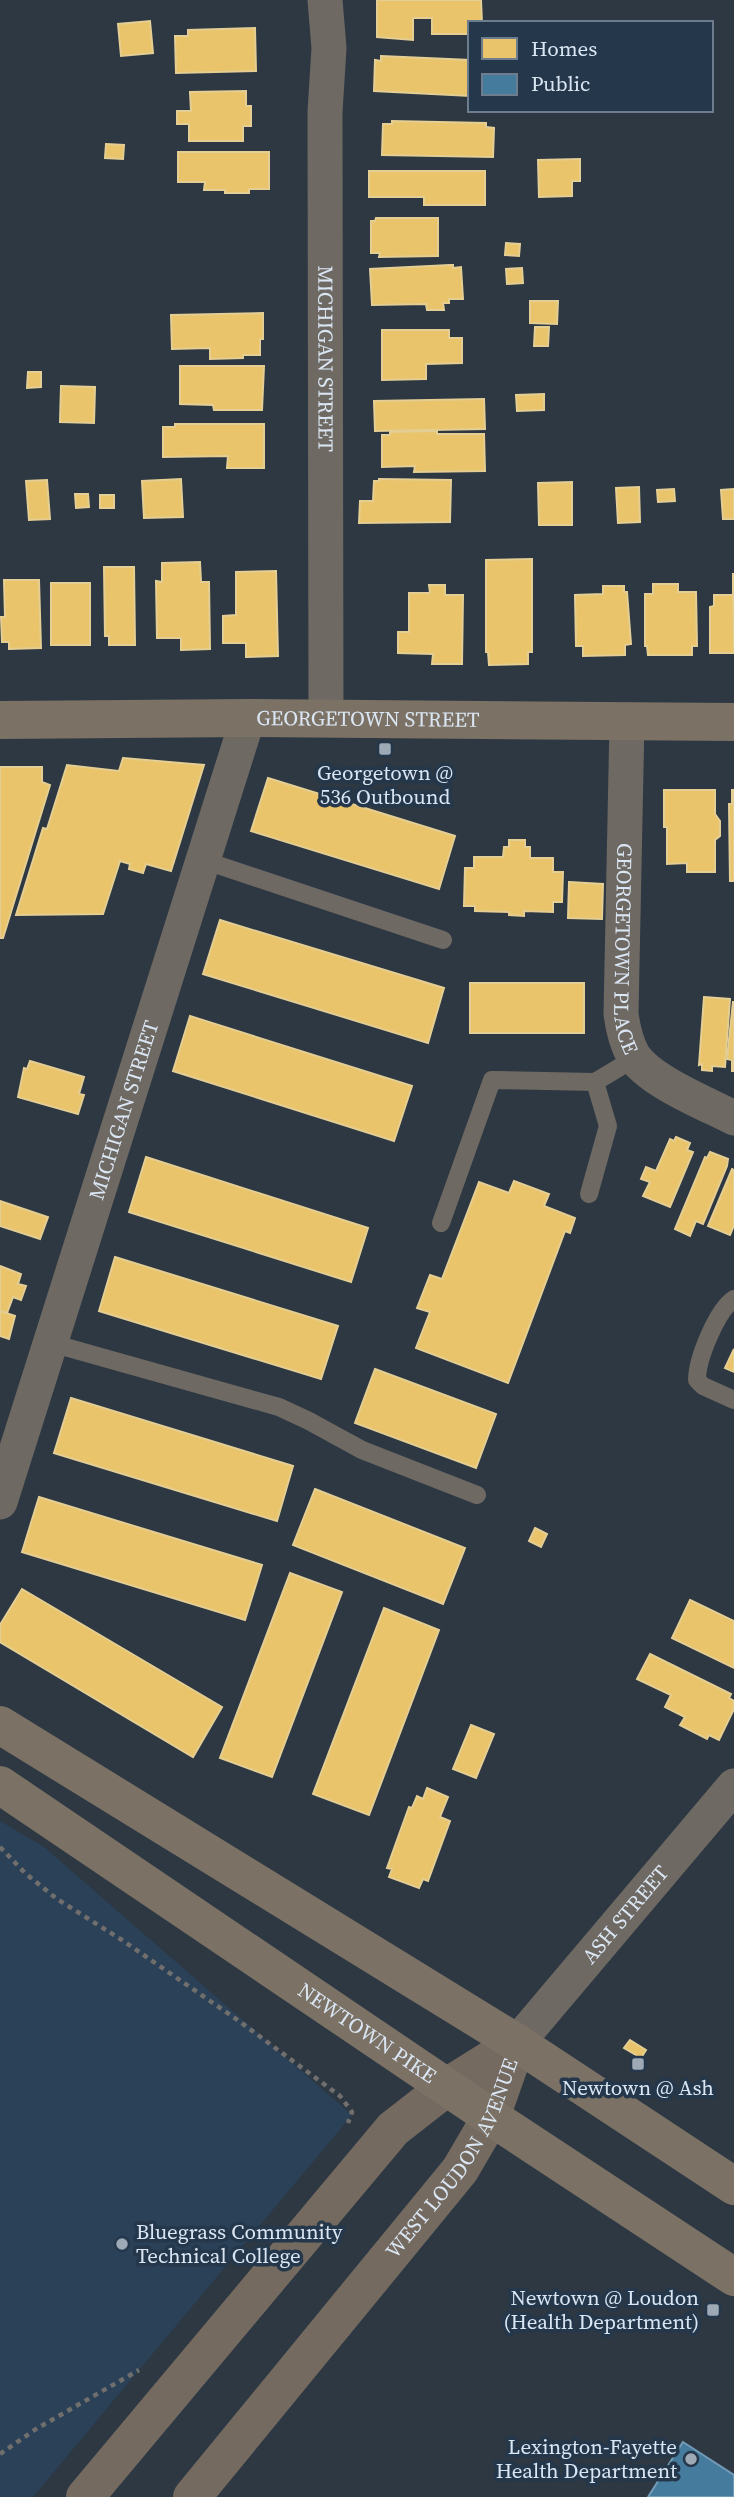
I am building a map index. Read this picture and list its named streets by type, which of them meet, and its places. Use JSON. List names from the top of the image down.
{
  "streets": {
    "main road": ["GEORGETOWN STREET", "NEWTOWN PIKE", "WEST LOUDON AVENUE"],
    "street": ["MICHIGAN STREET", "GEORGETOWN PLACE", "ASH STREET"]
  },
  "crossings": [
    ["MICHIGAN STREET", "GEORGETOWN STREET"],
    ["GEORGETOWN STREET", "GEORGETOWN PLACE"],
    ["ASH STREET", "WEST LOUDON AVENUE"],
    ["NEWTOWN PIKE", "WEST LOUDON AVENUE"]
  ],
  "places": {
    "transit": ["Georgetown @ 536 Outbound", "Newtown @ Ash", "Newtown @ Loudon (Health Department)"],
    "other": ["Bluegrass Community Technical College", "Lexington-Fayette Health Department"]
  },
  "legend": ["Homes", "Public"]
}
